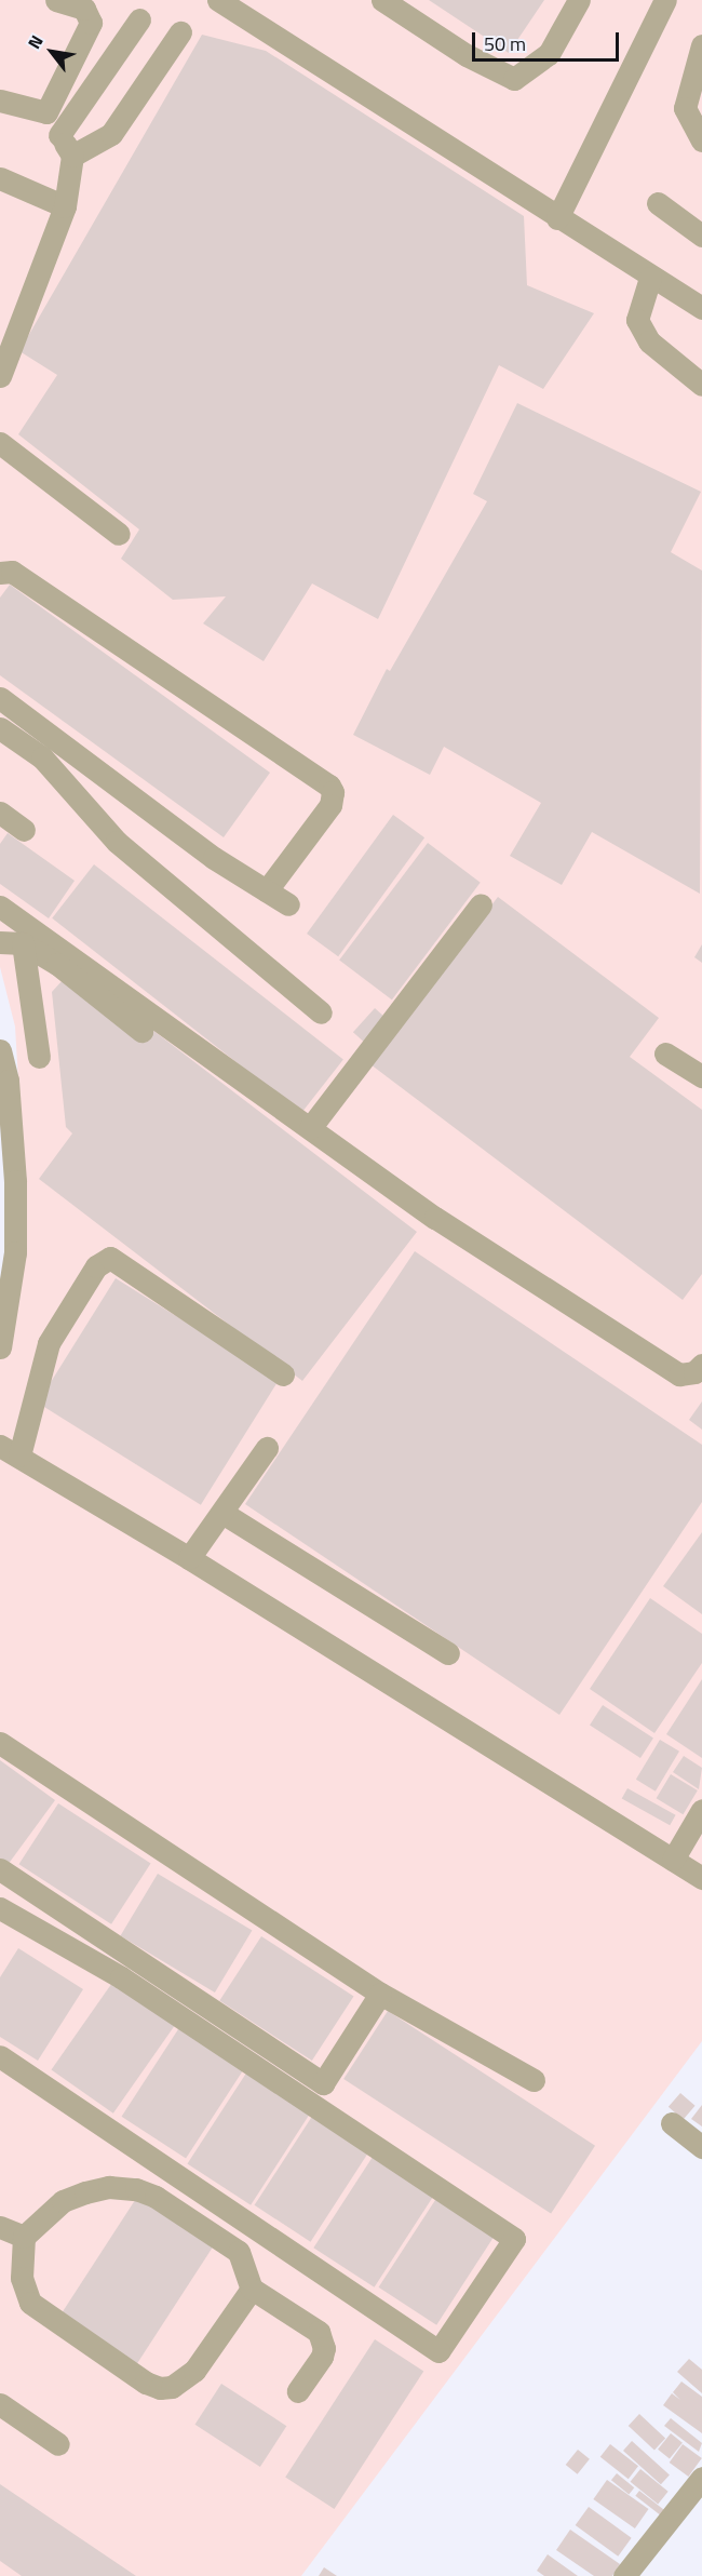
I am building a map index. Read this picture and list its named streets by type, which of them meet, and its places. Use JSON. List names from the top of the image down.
{
  "scale_bar": "50 m",
  "north": "top left"
}
